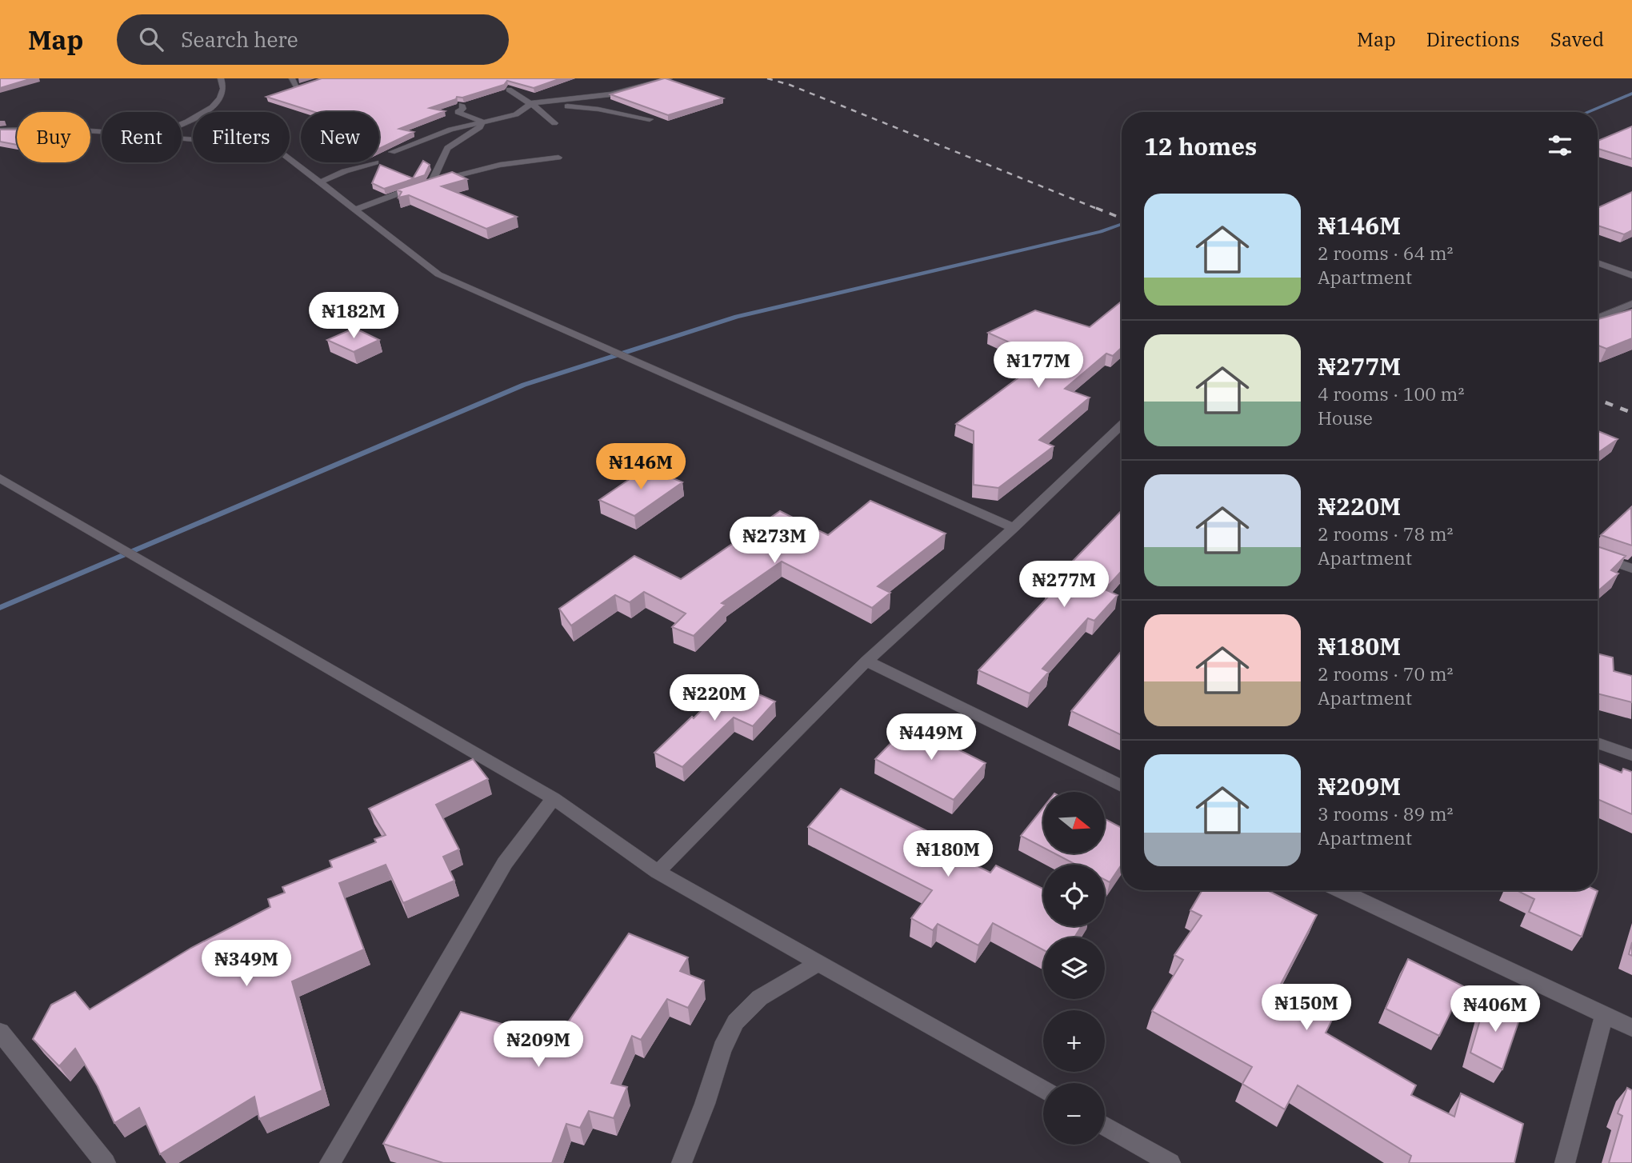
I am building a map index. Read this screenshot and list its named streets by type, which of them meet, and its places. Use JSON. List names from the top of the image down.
{
  "north": "right",
  "page": {
    "header": "Map",
    "search": "Search here",
    "nav": ["Map", "Directions", "Saved"],
    "chip": [
      "Buy",
      "Rent",
      "Filters",
      "New"
    ],
    "heading": "12 homes",
    "list": [
      {
        "name": "₦146M",
        "note": "2 rooms · 64 m² · Apartment"
      },
      {
        "name": "₦277M",
        "note": "4 rooms · 100 m² · House"
      },
      {
        "name": "₦220M",
        "note": "2 rooms · 78 m² · Apartment"
      },
      {
        "name": "₦180M",
        "note": "2 rooms · 70 m² · Apartment"
      },
      {
        "name": "₦209M",
        "note": "3 rooms · 89 m² · Apartment"
      }
    ],
    "price": [
      "₦182M",
      "₦177M",
      "₦146M",
      "₦273M",
      "₦277M",
      "₦220M",
      "₦449M",
      "₦180M",
      "₦349M",
      "₦150M",
      "₦406M",
      "₦209M"
    ],
    "map_buttons": ["+", "−"]
  }
}
